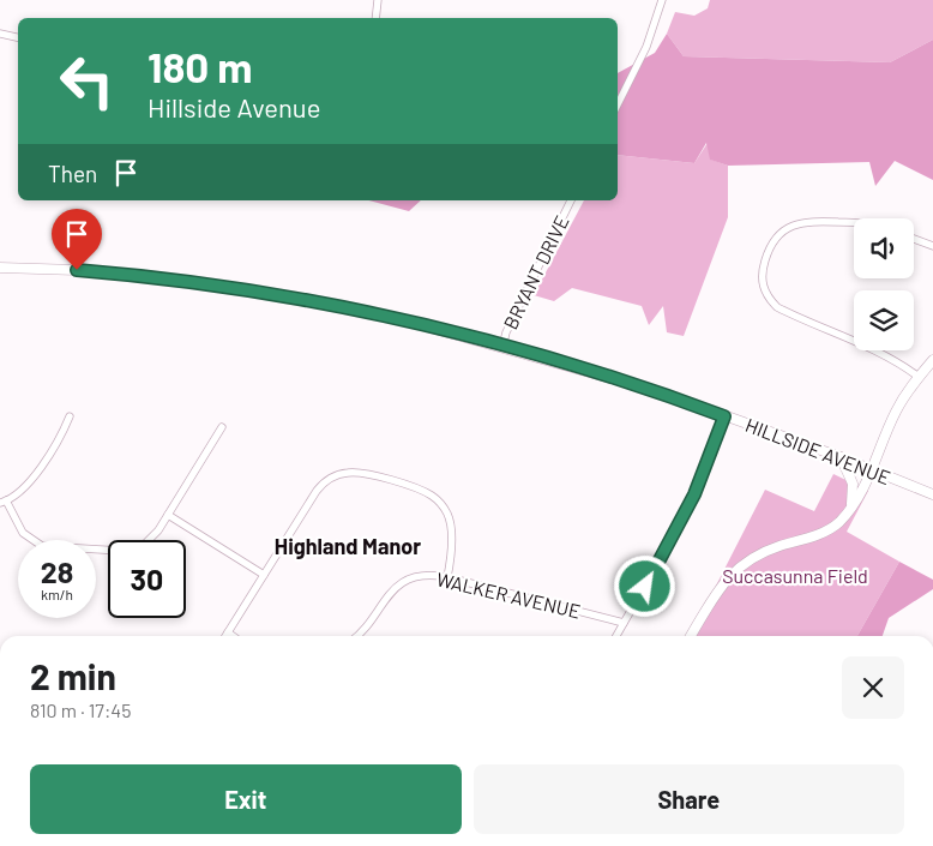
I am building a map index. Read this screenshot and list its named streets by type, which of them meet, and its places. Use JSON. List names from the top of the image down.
{
  "streets": {
    "main road": ["HILLSIDE AVENUE"],
    "street": ["BRYANT DRIVE", "WALKER AVENUE"]
  },
  "crossings": [
    ["BRYANT DRIVE", "HILLSIDE AVENUE"]
  ],
  "districts": ["Highland Manor"],
  "parks": ["Succasunna Field"],
  "page": {
    "turn": ["180 m", "Hillside Avenue"],
    "then": "Then",
    "speed": "28 km/h",
    "limit": "30",
    "heading": ["2 min", "810 m · 17:45"],
    "buttons": ["Exit", "Share"]
  }
}
